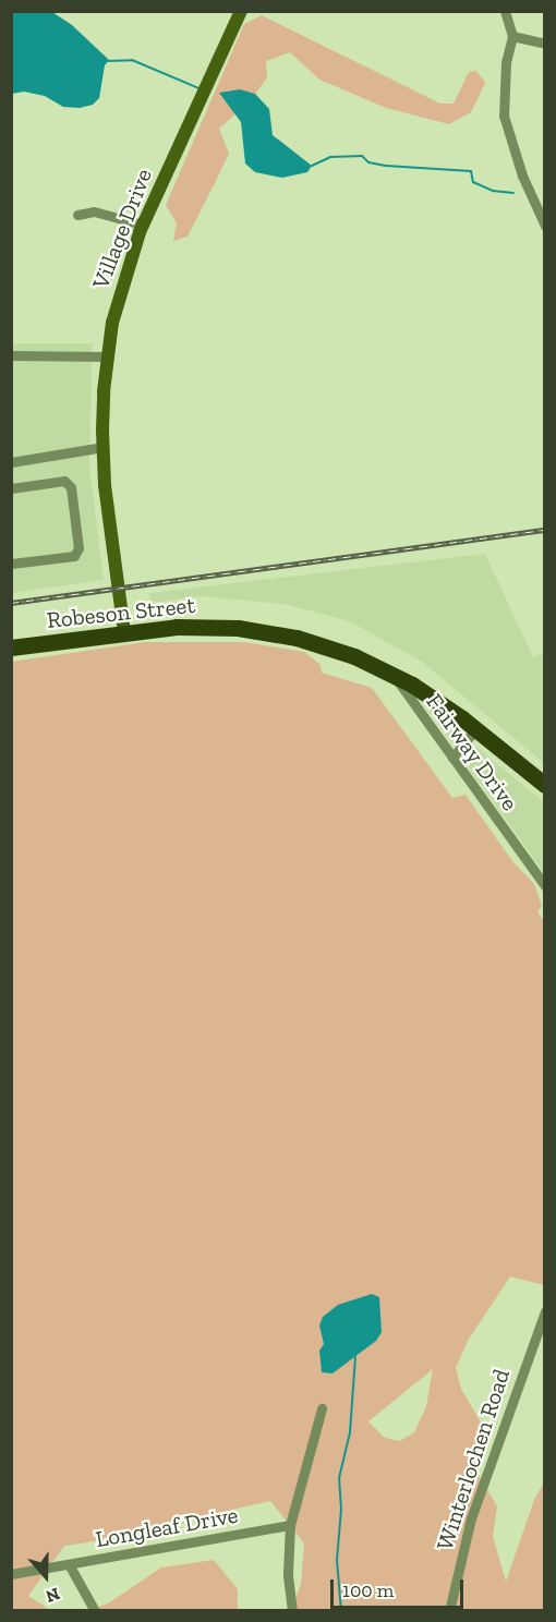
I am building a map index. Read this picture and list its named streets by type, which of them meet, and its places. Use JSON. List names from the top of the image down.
{
  "streets": {
    "main road": ["Village Drive", "Robeson Street"],
    "street": ["Fairway Drive", "Winterlochen Road", "Longleaf Drive"]
  },
  "crossings": [
    ["Village Drive", "Robeson Street"],
    ["Robeson Street", "Fairway Drive"]
  ],
  "scale_bar": "100 m",
  "north": "bottom"
}
